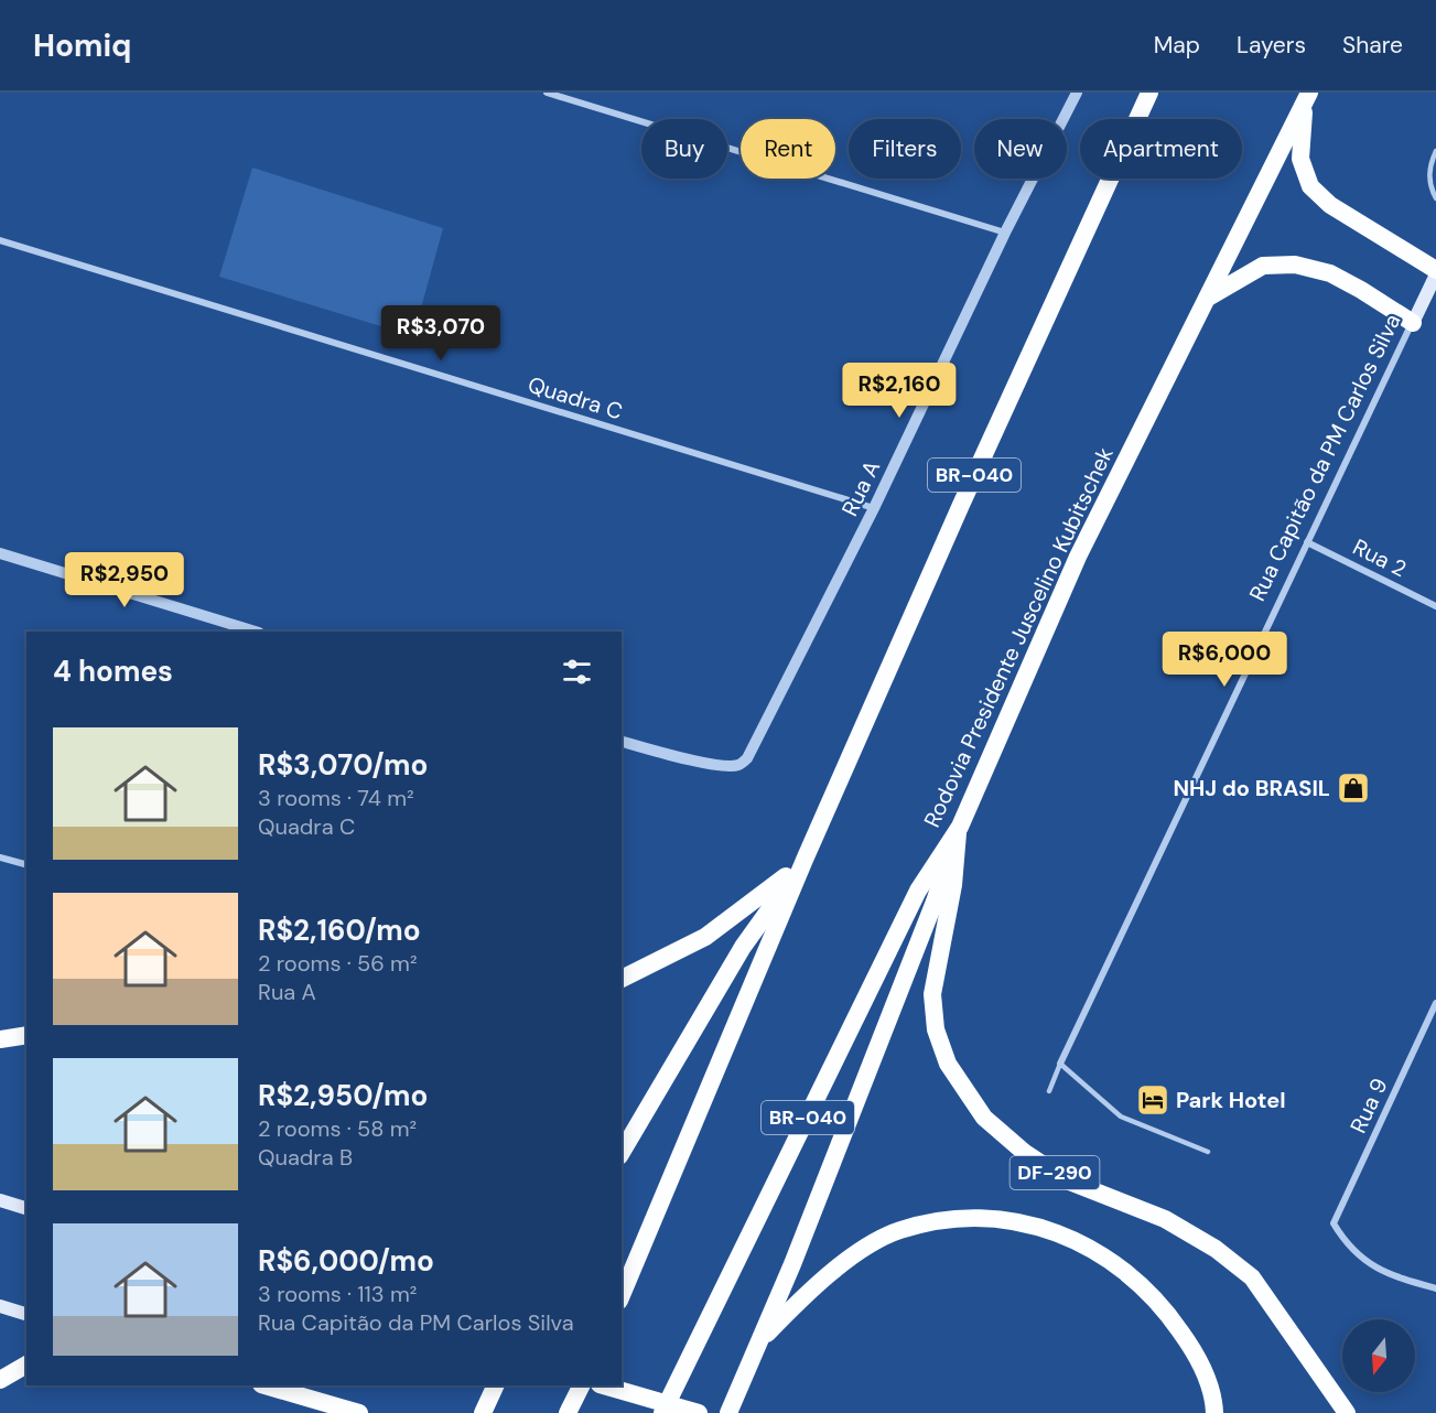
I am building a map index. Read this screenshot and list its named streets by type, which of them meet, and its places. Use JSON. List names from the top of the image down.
{
  "streets": {
    "highway": ["BR-040", "Rodovia Presidente Juscelino Kubitschek", "DF-290"],
    "main road": ["Rua Capitão da PM Carlos Silva"],
    "street": [
      "Quadra C",
      "Rua A",
      "Rua 2",
      "Rua 9"
    ]
  },
  "crossings": [
    ["Quadra C", "Rua A"],
    ["Rua Capitão da PM Carlos Silva", "Rua 2"],
    ["Rodovia Presidente Juscelino Kubitschek", "DF-290"]
  ],
  "places": {
    "shop": ["NHJ do BRASIL"],
    "hotel": ["Park Hotel"]
  },
  "north": "bottom",
  "page": {
    "header": "Homiq",
    "nav": ["Map", "Layers", "Share"],
    "chip": [
      "Buy",
      "Rent",
      "Filters",
      "New",
      "Apartment"
    ],
    "price": [
      "R$3,070",
      "R$2,160",
      "R$2,950",
      "R$6,000"
    ],
    "heading": "4 homes",
    "list": [
      {
        "name": "R$3,070/mo",
        "note": "3 rooms · 74 m² · Quadra C"
      },
      {
        "name": "R$2,160/mo",
        "note": "2 rooms · 56 m² · Rua A"
      },
      {
        "name": "R$2,950/mo",
        "note": "2 rooms · 58 m² · Quadra B"
      },
      {
        "name": "R$6,000/mo",
        "note": "3 rooms · 113 m² · Rua Capitão da PM Carlos Silva"
      }
    ]
  }
}
